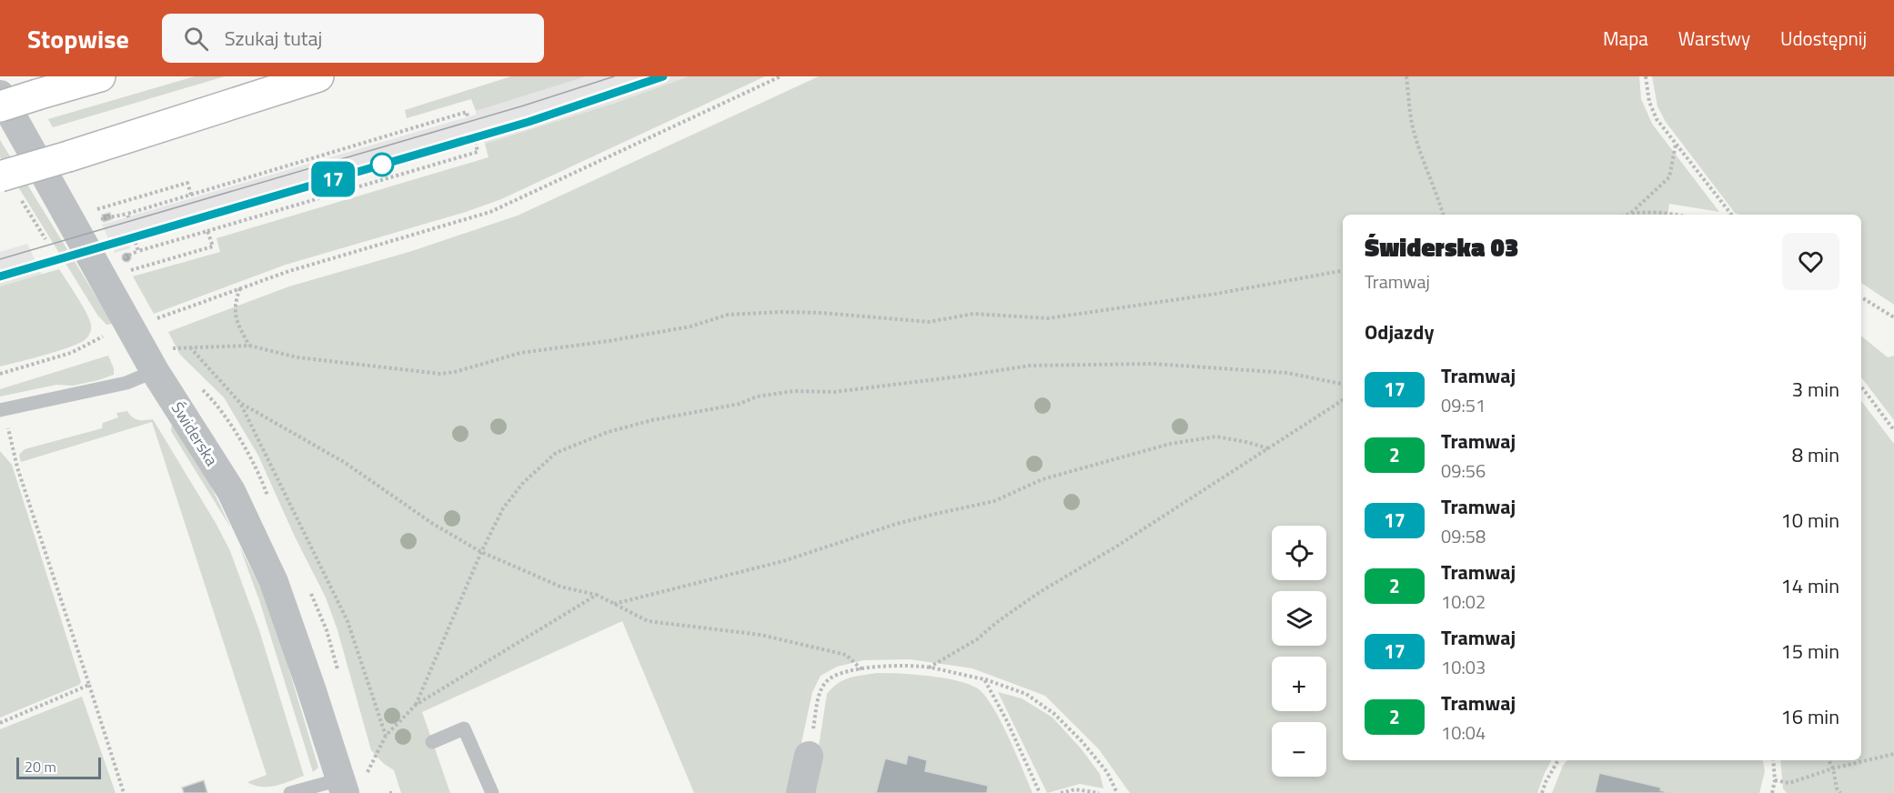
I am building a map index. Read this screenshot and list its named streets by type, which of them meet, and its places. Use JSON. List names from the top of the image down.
{
  "streets": {
    "street": ["Świderska"]
  },
  "lines": ["tram line 17"],
  "scale_bar": "20 m",
  "page": {
    "header": "Stopwise",
    "search": "Szukaj tutaj",
    "nav": ["Mapa", "Warstwy", "Udostępnij"],
    "on_map": "17",
    "heading": [
      ["Świderska 03", "Tramwaj"],
      "Odjazdy"
    ],
    "list": [
      {
        "mark": "17",
        "name": "Tramwaj",
        "note": "09:51",
        "value": "3 min"
      },
      {
        "mark": "2",
        "name": "Tramwaj",
        "note": "09:56",
        "value": "8 min"
      },
      {
        "mark": "17",
        "name": "Tramwaj",
        "note": "09:58",
        "value": "10 min"
      },
      {
        "mark": "2",
        "name": "Tramwaj",
        "note": "10:02",
        "value": "14 min"
      },
      {
        "mark": "17",
        "name": "Tramwaj",
        "note": "10:03",
        "value": "15 min"
      },
      {
        "mark": "2",
        "name": "Tramwaj",
        "note": "10:04",
        "value": "16 min"
      }
    ],
    "map_buttons": ["+", "−"],
    "scale": "20 m"
  }
}
